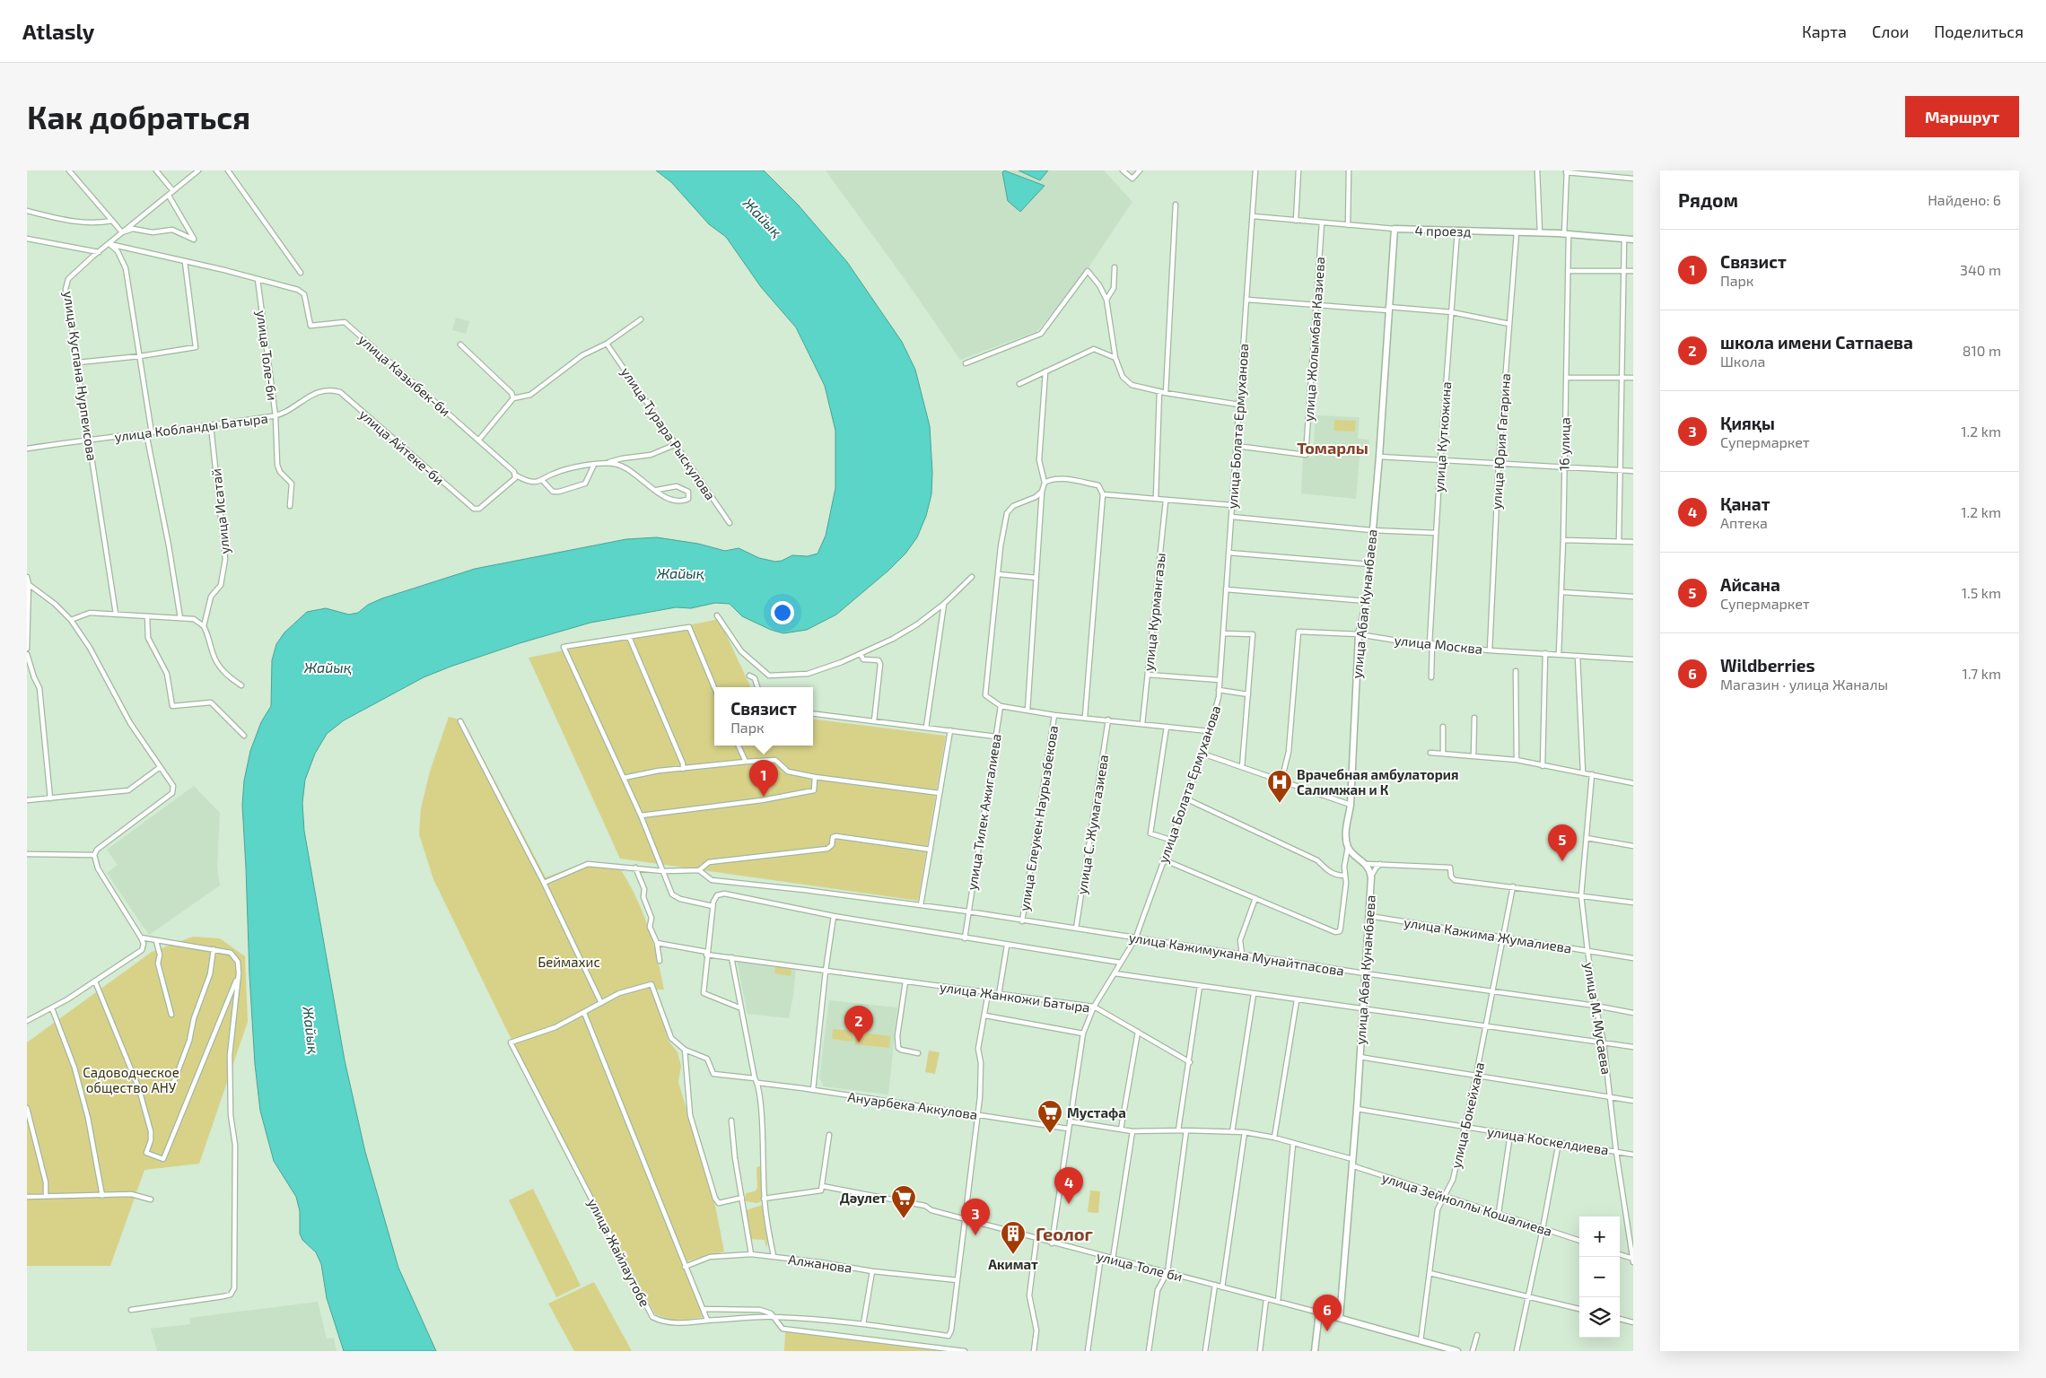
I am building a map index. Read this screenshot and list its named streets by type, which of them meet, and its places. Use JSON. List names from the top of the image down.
{
  "streets": {
    "street": [
      "4 проезд",
      "улица Жолымбая Казиева",
      "улица Толе-би",
      "улица Казыбек-би",
      "улица Куспана Нурпеисова",
      "улица Болата Ермуханова",
      "улица Кобланды Батыра",
      "улица Турара Рыскулова",
      "улица Куткожина",
      "улица Юрия Гагарина",
      "16 улица",
      "улица Айтеке-би",
      "улица Исатай",
      "улица Абая Кунанбаева",
      "улица Курмангазы",
      "улица Москва",
      "улица Тилек Ажигалиева",
      "улица Елеукен Наурызбекова",
      "улица С. Жумагазиева",
      "улица Кажима Жумалиева",
      "улица Кажимукана Мунайтпасова",
      "улица Жанкожи Батыра",
      "улица М. Мусаева",
      "Ануарбека Аккулова",
      "улица Бокейхана",
      "улица Коскелдиева",
      "улица Зейноллы Кошалиева",
      "улица Жайлаутобе",
      "Алжанова",
      "улица Толе би"
    ]
  },
  "crossings": [
    ["4 проезд", "улица Жолымбая Казиева"],
    ["4 проезд", "улица Болата Ермуханова"],
    ["4 проезд", "улица Куткожина"],
    ["4 проезд", "улица Юрия Гагарина"],
    ["4 проезд", "16 улица"],
    ["4 проезд", "улица Абая Кунанбаева"],
    ["улица Жолымбая Казиева", "улица Болата Ермуханова"],
    ["улица Толе-би", "улица Казыбек-би"],
    ["улица Толе-би", "улица Кобланды Батыра"],
    ["улица Толе-би", "улица Айтеке-би"],
    ["улица Казыбек-би", "улица Айтеке-би"],
    ["улица Куспана Нурпеисова", "улица Кобланды Батыра"],
    ["улица Болата Ермуханова", "улица Кажимукана Мунайтпасова"],
    ["улица Болата Ермуханова", "улица Жанкожи Батыра"],
    ["улица Болата Ермуханова", "Ануарбека Аккулова"],
    ["улица Болата Ермуханова", "улица Толе би"],
    ["улица Кобланды Батыра", "улица Айтеке-би"],
    ["улица Кобланды Батыра", "улица Исатай"],
    ["улица Куткожина", "улица Москва"],
    ["улица Юрия Гагарина", "улица Москва"],
    ["16 улица", "улица Москва"],
    ["улица Абая Кунанбаева", "улица Москва"],
    ["улица Абая Кунанбаева", "улица Кажима Жумалиева"],
    ["улица Абая Кунанбаева", "улица Кажимукана Мунайтпасова"],
    ["улица Абая Кунанбаева", "улица Коскелдиева"],
    ["улица Абая Кунанбаева", "улица Зейноллы Кошалиева"],
    ["улица Абая Кунанбаева", "улица Толе би"],
    ["улица Тилек Ажигалиева", "улица Кажимукана Мунайтпасова"],
    ["улица Елеукен Наурызбекова", "улица Кажимукана Мунайтпасова"],
    ["улица С. Жумагазиева", "улица Кажимукана Мунайтпасова"],
    ["улица Кажима Жумалиева", "улица М. Мусаева"],
    ["улица Кажима Жумалиева", "улица Бокейхана"],
    ["улица Кажимукана Мунайтпасова", "улица М. Мусаева"],
    ["улица Кажимукана Мунайтпасова", "улица Бокейхана"],
    ["улица М. Мусаева", "улица Коскелдиева"],
    ["улица Бокейхана", "улица Коскелдиева"],
    ["улица Бокейхана", "улица Зейноллы Кошалиева"],
    ["улица Бокейхана", "улица Толе би"],
    ["улица Жайлаутобе", "Алжанова"]
  ],
  "districts": ["Томарлы", "Геолог"],
  "water": ["Жайық"],
  "parks": ["Беймахис", "Садоводческое общество АНУ"],
  "places": {
    "hospital": ["Врачебная амбулатория Салимжан и К"],
    "supermarket": ["Мустафа", "Дәулет"],
    "building": ["Акимат"]
  },
  "page": {
    "header": "Atlasly",
    "nav": ["Карта", "Слои", "Поделиться"],
    "buttons": "Маршрут",
    "title": "Как добраться",
    "heading": ["Рядом", "Найдено: 6"],
    "list": [
      {
        "mark": "1",
        "name": "Связист",
        "note": "Парк",
        "value": "340 m"
      },
      {
        "mark": "2",
        "name": "школа имени Сатпаева",
        "note": "Школа",
        "value": "810 m"
      },
      {
        "mark": "3",
        "name": "Қияқы",
        "note": "Супермаркет",
        "value": "1.2 km"
      },
      {
        "mark": "4",
        "name": "Қанат",
        "note": "Аптека",
        "value": "1.2 km"
      },
      {
        "mark": "5",
        "name": "Айсана",
        "note": "Супермаркет",
        "value": "1.5 km"
      },
      {
        "mark": "6",
        "name": "Wildberries",
        "note": "Магазин · улица Жаналы",
        "value": "1.7 km"
      }
    ],
    "popup": ["Связист", "Парк"],
    "pins": [
      "1",
      "5",
      "2",
      "4",
      "3",
      "6"
    ],
    "map_buttons": ["+", "−"]
  }
}
